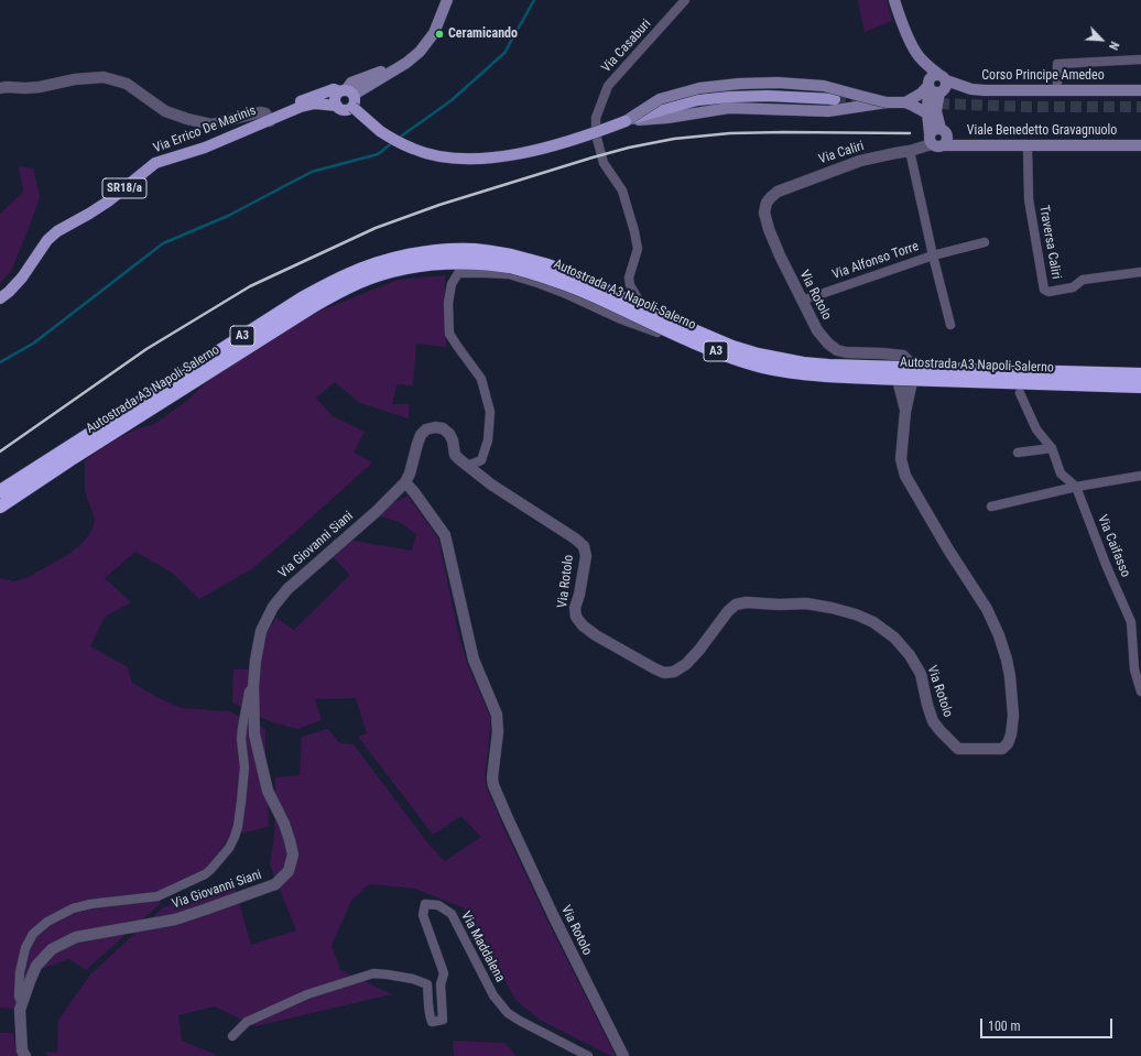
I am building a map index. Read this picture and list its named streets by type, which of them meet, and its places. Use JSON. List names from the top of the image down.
{
  "streets": {
    "highway": ["Autostrada A3 Napoli-Salerno", "A3"],
    "main road": [
      "Corso Principe Amedeo",
      "Via Errico De Marinis",
      "Viale Benedetto Gravagnuolo",
      "SR18/a"
    ],
    "street": [
      "Via Casaburi",
      "Via Caliri",
      "Traversa Caliri",
      "Via Alfonso Torre",
      "Via Rotolo",
      "Via Giovanni Siani",
      "Via Caifasso",
      "Via Maddalena"
    ]
  },
  "crossings": [
    ["Via Casaburi", "Via Rotolo"],
    ["Corso Principe Amedeo", "Viale Benedetto Gravagnuolo"],
    ["Corso Principe Amedeo", "Via Caliri"],
    ["Viale Benedetto Gravagnuolo", "Via Caliri"],
    ["Viale Benedetto Gravagnuolo", "Traversa Caliri"],
    ["Via Caliri", "Via Rotolo"],
    ["Via Alfonso Torre", "Via Rotolo"],
    ["Via Rotolo", "Via Giovanni Siani"]
  ],
  "places": ["Ceramicando"],
  "scale_bar": "100 m",
  "north": "bottom right"
}
